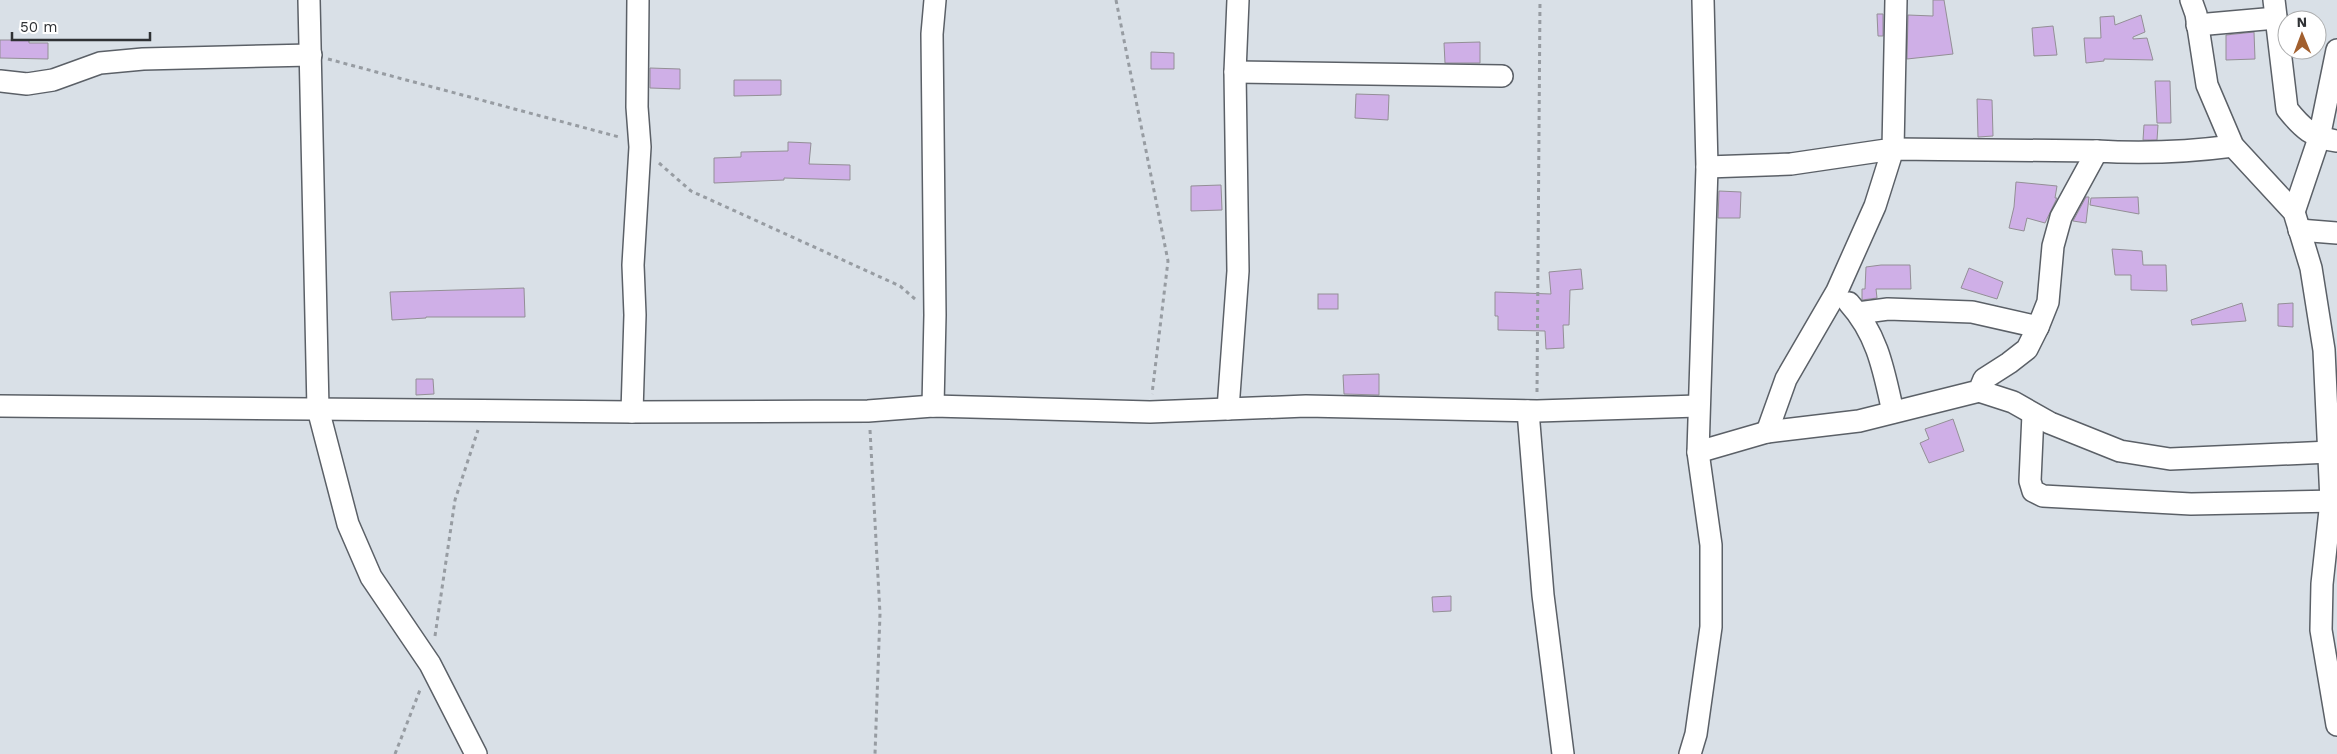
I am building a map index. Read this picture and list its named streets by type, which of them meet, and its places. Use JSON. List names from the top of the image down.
{
  "scale_bar": "50 m",
  "north": "top"
}
